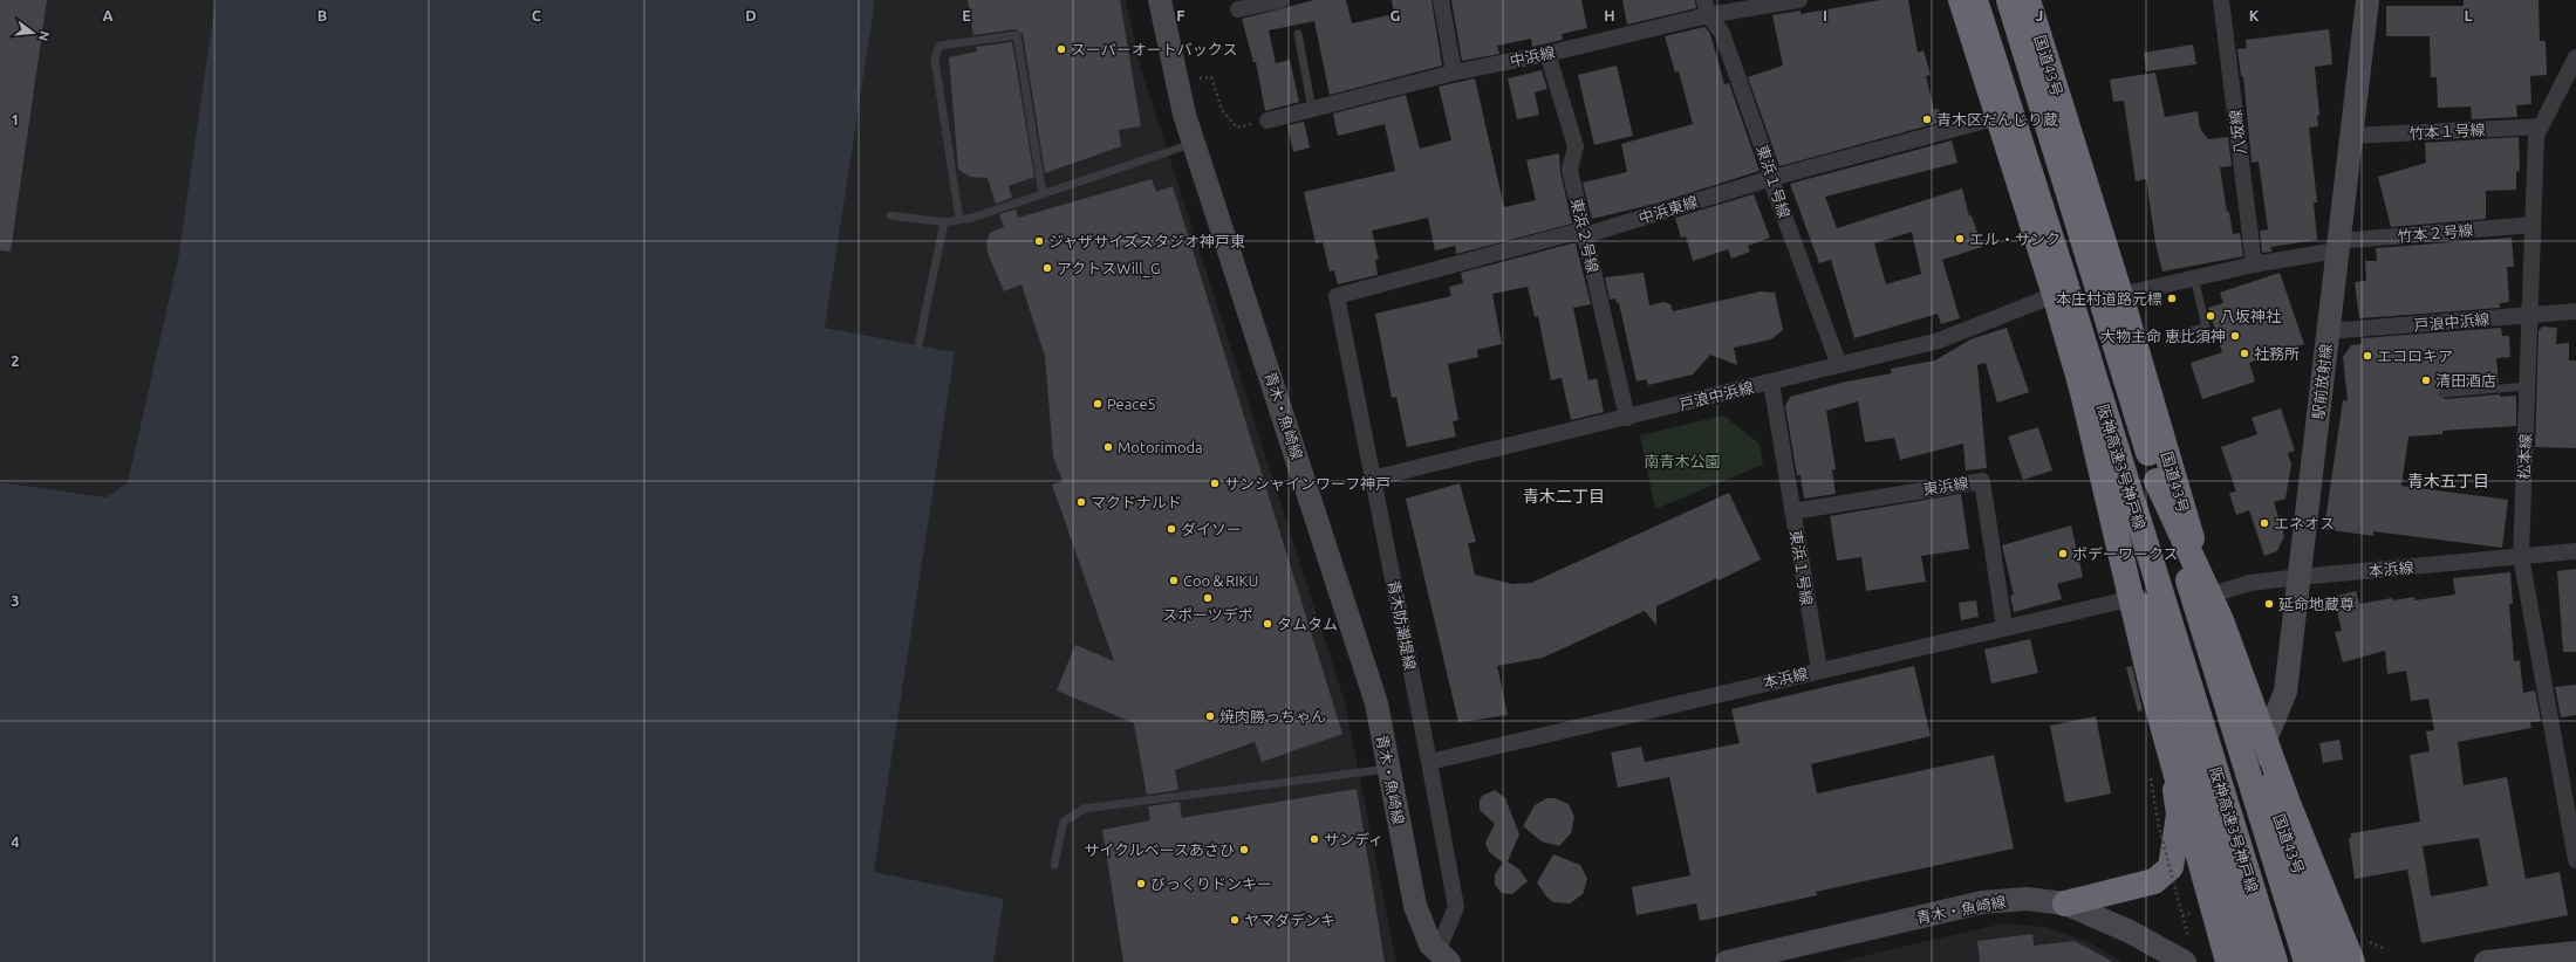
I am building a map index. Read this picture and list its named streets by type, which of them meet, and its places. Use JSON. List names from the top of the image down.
{
  "streets": {
    "highway": ["国道43号", "阪神高速3号神戸線"],
    "street": [
      "中浜線",
      "竹本１号線",
      "八坂線",
      "東浜１号線",
      "中浜東線",
      "竹本２号線",
      "東浜２号線",
      "戸浪中浜線",
      "駅前放射線",
      "青木・魚崎線",
      "松本線",
      "東浜線",
      "本浜線",
      "青木防潮堤線"
    ]
  },
  "crossings": [
    ["中浜線", "東浜１号線"],
    ["中浜線", "東浜２号線"],
    ["国道43号", "駅前放射線"],
    ["国道43号", "本浜線"],
    ["竹本１号線", "駅前放射線"],
    ["竹本１号線", "松本線"],
    ["東浜１号線", "中浜東線"],
    ["東浜１号線", "戸浪中浜線"],
    ["東浜１号線", "東浜線"],
    ["東浜１号線", "本浜線"],
    ["中浜東線", "東浜２号線"],
    ["中浜東線", "青木防潮堤線"],
    ["竹本２号線", "駅前放射線"],
    ["竹本２号線", "松本線"],
    ["東浜２号線", "戸浪中浜線"],
    ["戸浪中浜線", "駅前放射線"],
    ["戸浪中浜線", "松本線"],
    ["戸浪中浜線", "阪神高速3号神戸線"],
    ["戸浪中浜線", "青木防潮堤線"],
    ["駅前放射線", "本浜線"],
    ["青木・魚崎線", "青木防潮堤線"],
    ["松本線", "本浜線"],
    ["東浜線", "本浜線"],
    ["本浜線", "青木防潮堤線"]
  ],
  "districts": ["青木五丁目", "青木二丁目"],
  "parks": ["南青木公園"],
  "places": [
    "スーパーオートバックス",
    "青木区だんじり蔵",
    "エル・サンク",
    "ジャザサイズスタジオ神戸東",
    "アクトスWill_G",
    "本庄村道路元標",
    "八坂神社",
    "大物主命 恵比須神",
    "社務所",
    "エコロキア",
    "清田酒店",
    "Peace5",
    "Motorimoda",
    "サンシャインワーフ神戸",
    "マクドナルド",
    "エネオス",
    "ダイソー",
    "ボデーワークス",
    "Coo＆RIKU",
    "スポーツデポ",
    "延命地蔵尊",
    "タムタム",
    "焼肉勝っちゃん",
    "サンディ",
    "サイクルベースあさひ",
    "びっくりドンキー",
    "ヤマダデンキ"
  ],
  "north": "right",
  "grid": {
    "columns": [
      "A",
      "B",
      "C",
      "D",
      "E",
      "F",
      "G",
      "H",
      "I",
      "J",
      "K",
      "L"
    ],
    "rows": [
      "1",
      "2",
      "3",
      "4"
    ]
  }
}
